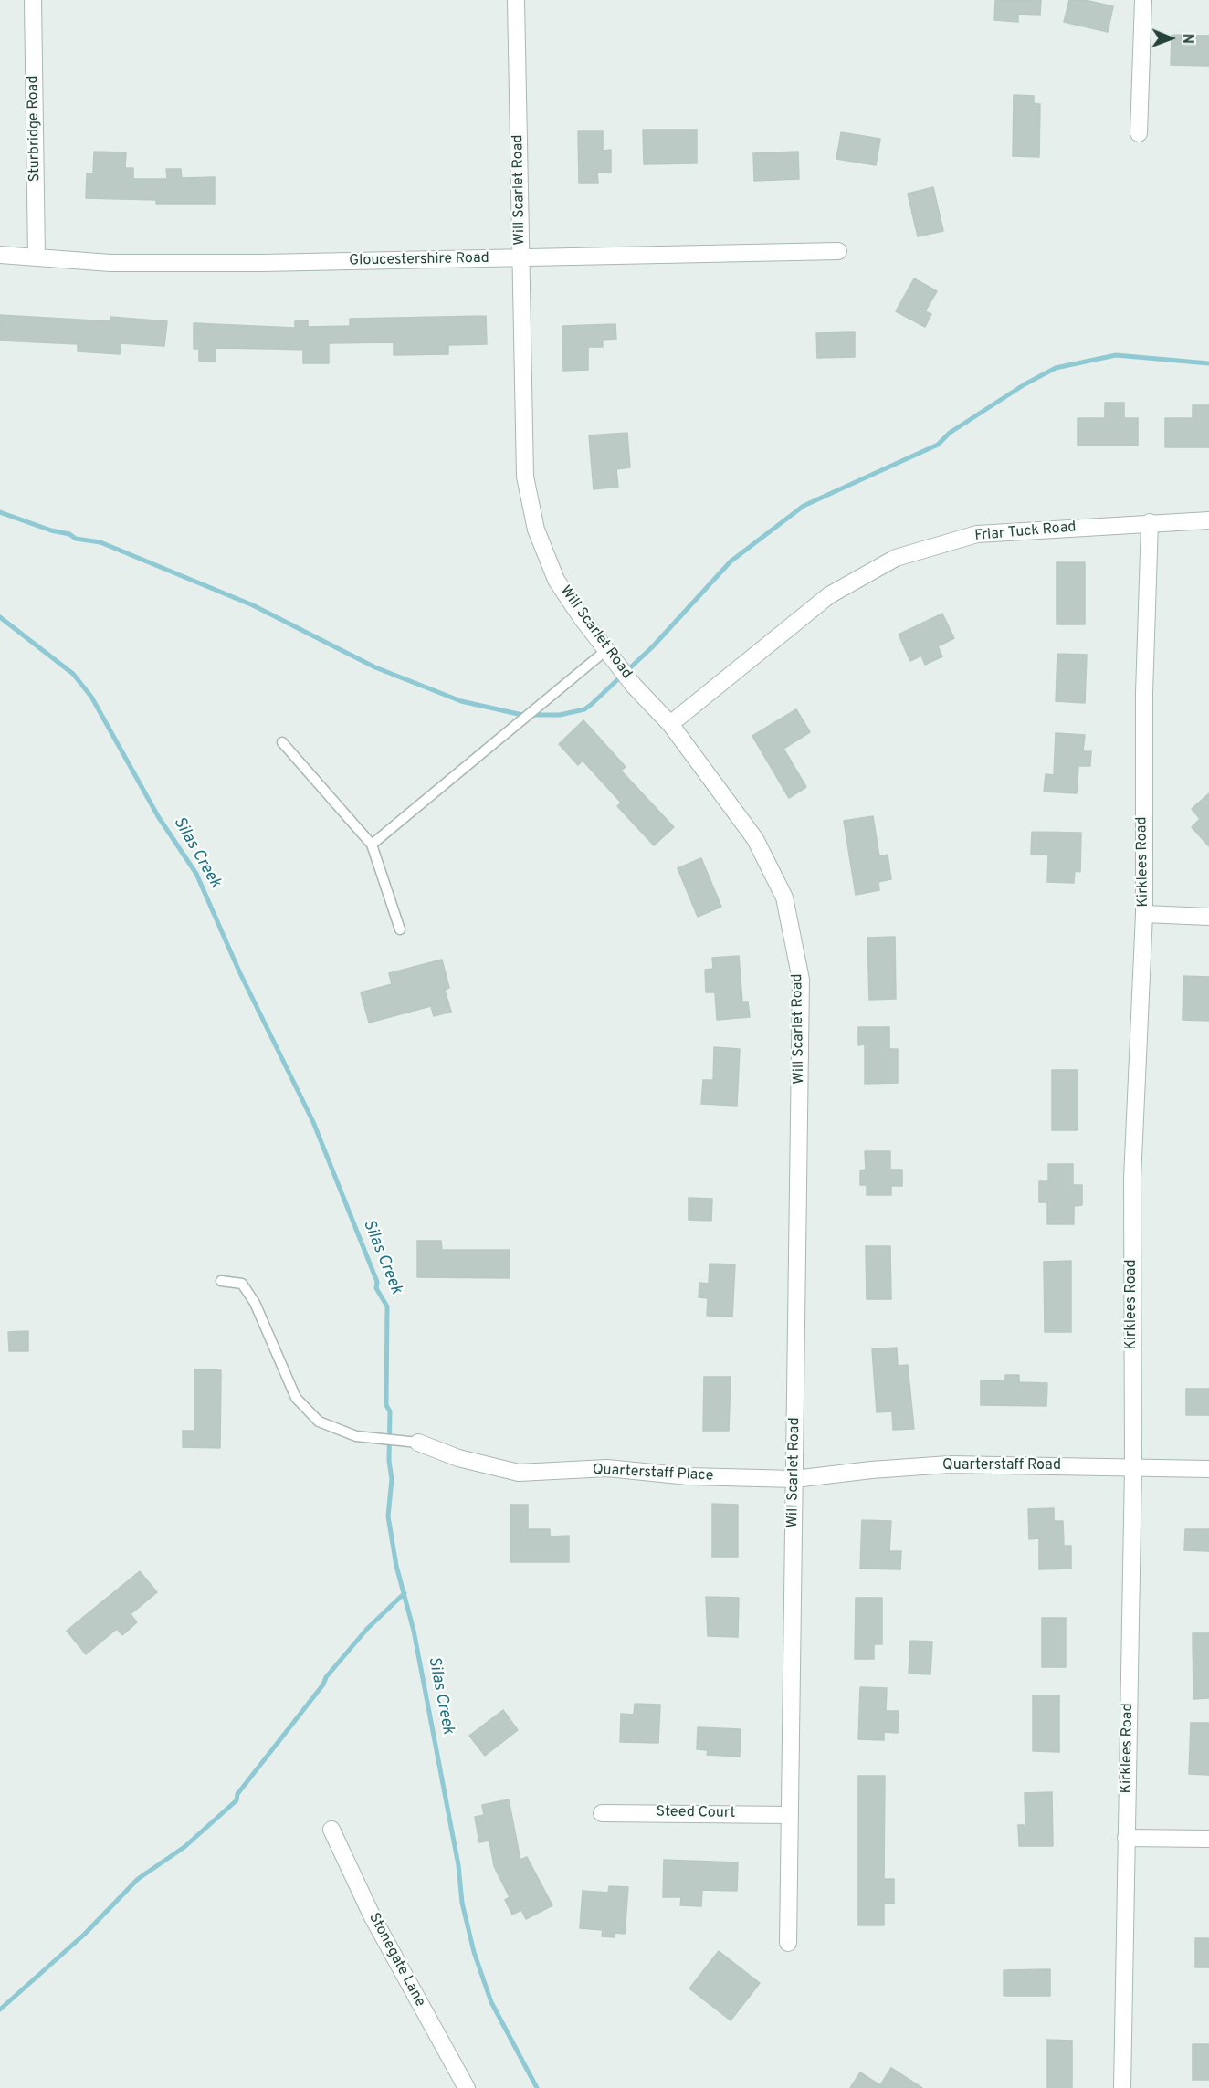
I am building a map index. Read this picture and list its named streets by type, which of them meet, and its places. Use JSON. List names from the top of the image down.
{
  "streets": {
    "street": [
      "Sturbridge Road",
      "Will Scarlet Road",
      "Gloucestershire Road",
      "Friar Tuck Road",
      "Kirklees Road",
      "Quarterstaff Road",
      "Quarterstaff Place",
      "Steed Court",
      "Stonegate Lane"
    ]
  },
  "crossings": [
    ["Sturbridge Road", "Gloucestershire Road"],
    ["Will Scarlet Road", "Gloucestershire Road"],
    ["Will Scarlet Road", "Friar Tuck Road"],
    ["Will Scarlet Road", "Quarterstaff Road"],
    ["Will Scarlet Road", "Quarterstaff Place"],
    ["Will Scarlet Road", "Steed Court"],
    ["Friar Tuck Road", "Kirklees Road"],
    ["Kirklees Road", "Quarterstaff Road"],
    ["Quarterstaff Road", "Quarterstaff Place"]
  ],
  "water": ["Silas Creek"],
  "north": "right"
}
